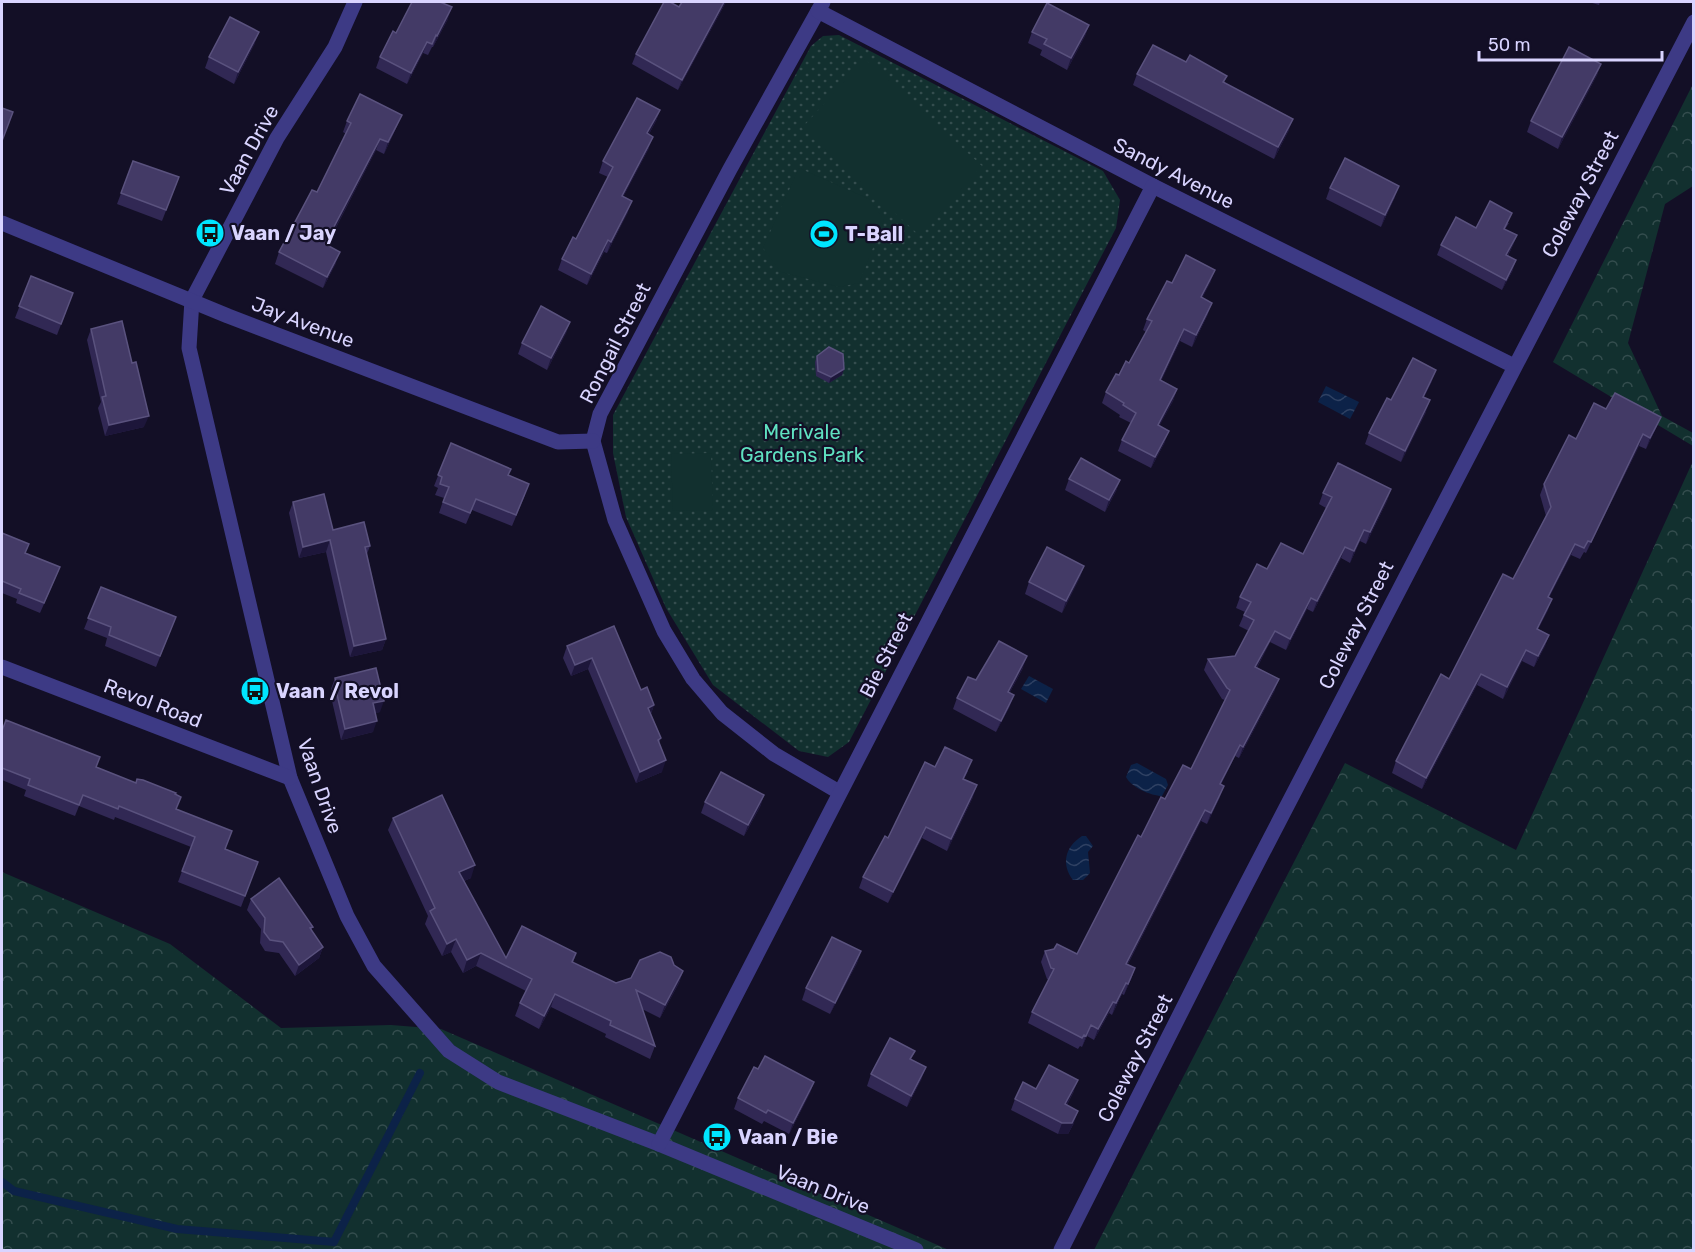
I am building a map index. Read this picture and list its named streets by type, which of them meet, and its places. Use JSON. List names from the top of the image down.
{
  "streets": {
    "street": [
      "Vaan Drive",
      "Sandy Avenue",
      "Coleway Street",
      "Jay Avenue",
      "Rongail Street",
      "Bie Street",
      "Revol Road"
    ]
  },
  "crossings": [
    ["Vaan Drive", "Jay Avenue"],
    ["Vaan Drive", "Bie Street"],
    ["Vaan Drive", "Revol Road"],
    ["Sandy Avenue", "Coleway Street"],
    ["Sandy Avenue", "Rongail Street"],
    ["Sandy Avenue", "Bie Street"],
    ["Jay Avenue", "Rongail Street"]
  ],
  "parks": ["Merivale Gardens Park"],
  "places": {
    "bus stop": ["Vaan / Jay", "Vaan / Revol", "Vaan / Bie"],
    "sports": ["T-Ball"]
  },
  "scale_bar": "50 m"
}
